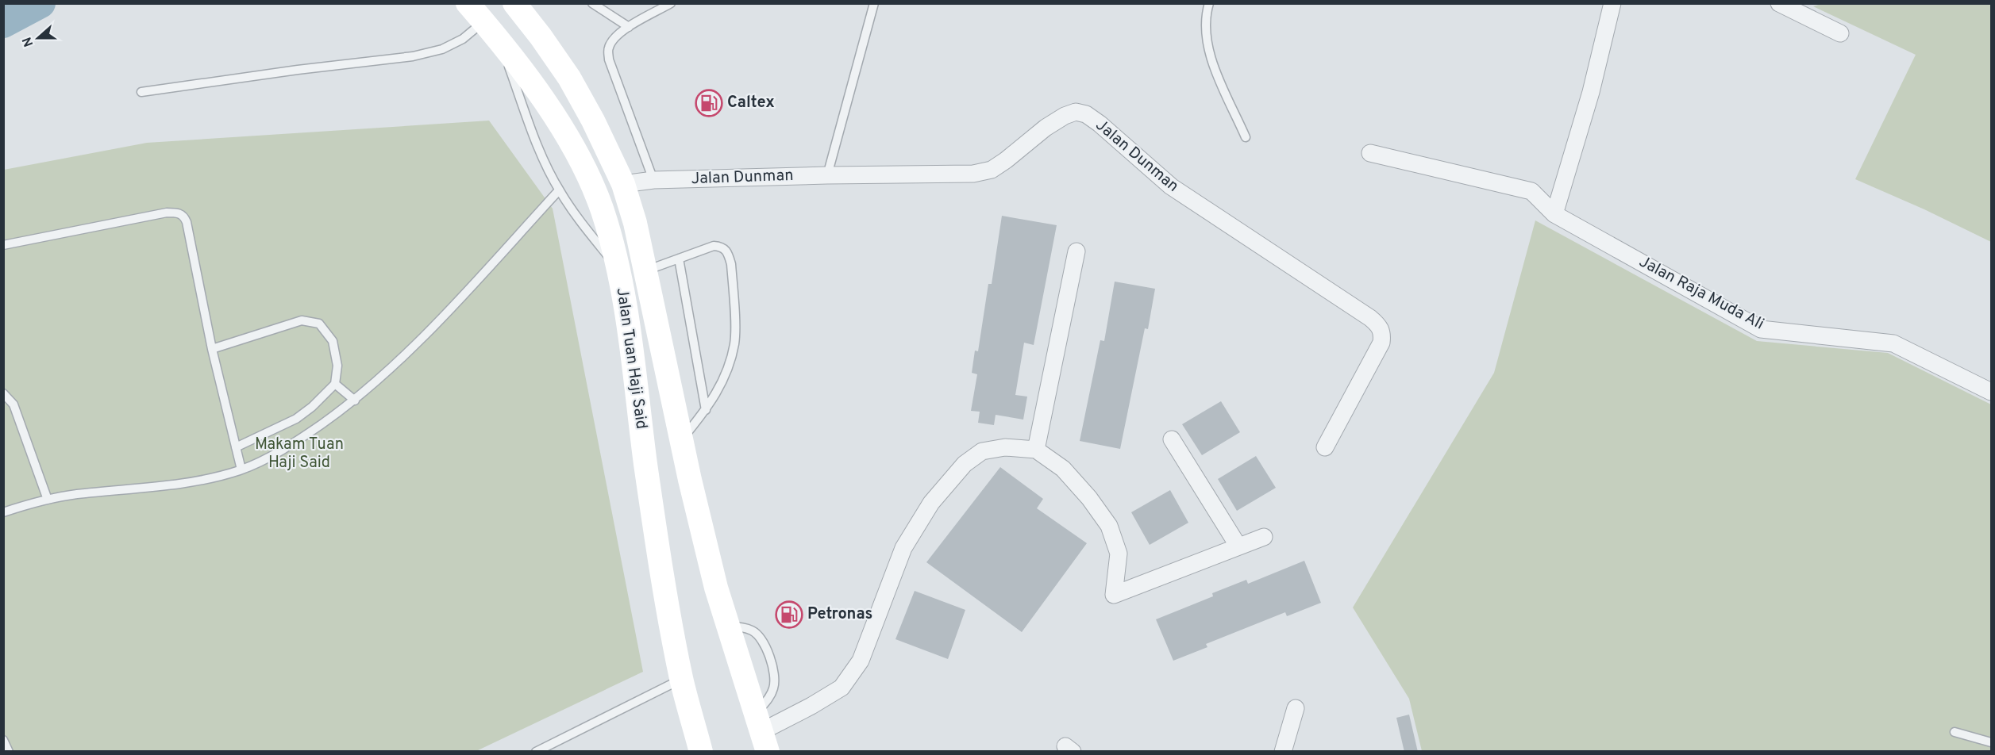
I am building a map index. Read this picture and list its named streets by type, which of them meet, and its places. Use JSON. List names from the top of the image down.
{
  "streets": {
    "main road": ["Jalan Tuan Haji Said"],
    "street": ["Jalan Dunman", "Jalan Raja Muda Ali"]
  },
  "crossings": [
    ["Jalan Dunman", "Jalan Tuan Haji Said"]
  ],
  "parks": ["Makam Tuan Haji Said"],
  "places": {
    "fuel station": ["Caltex", "Petronas"]
  },
  "north": "left"
}
